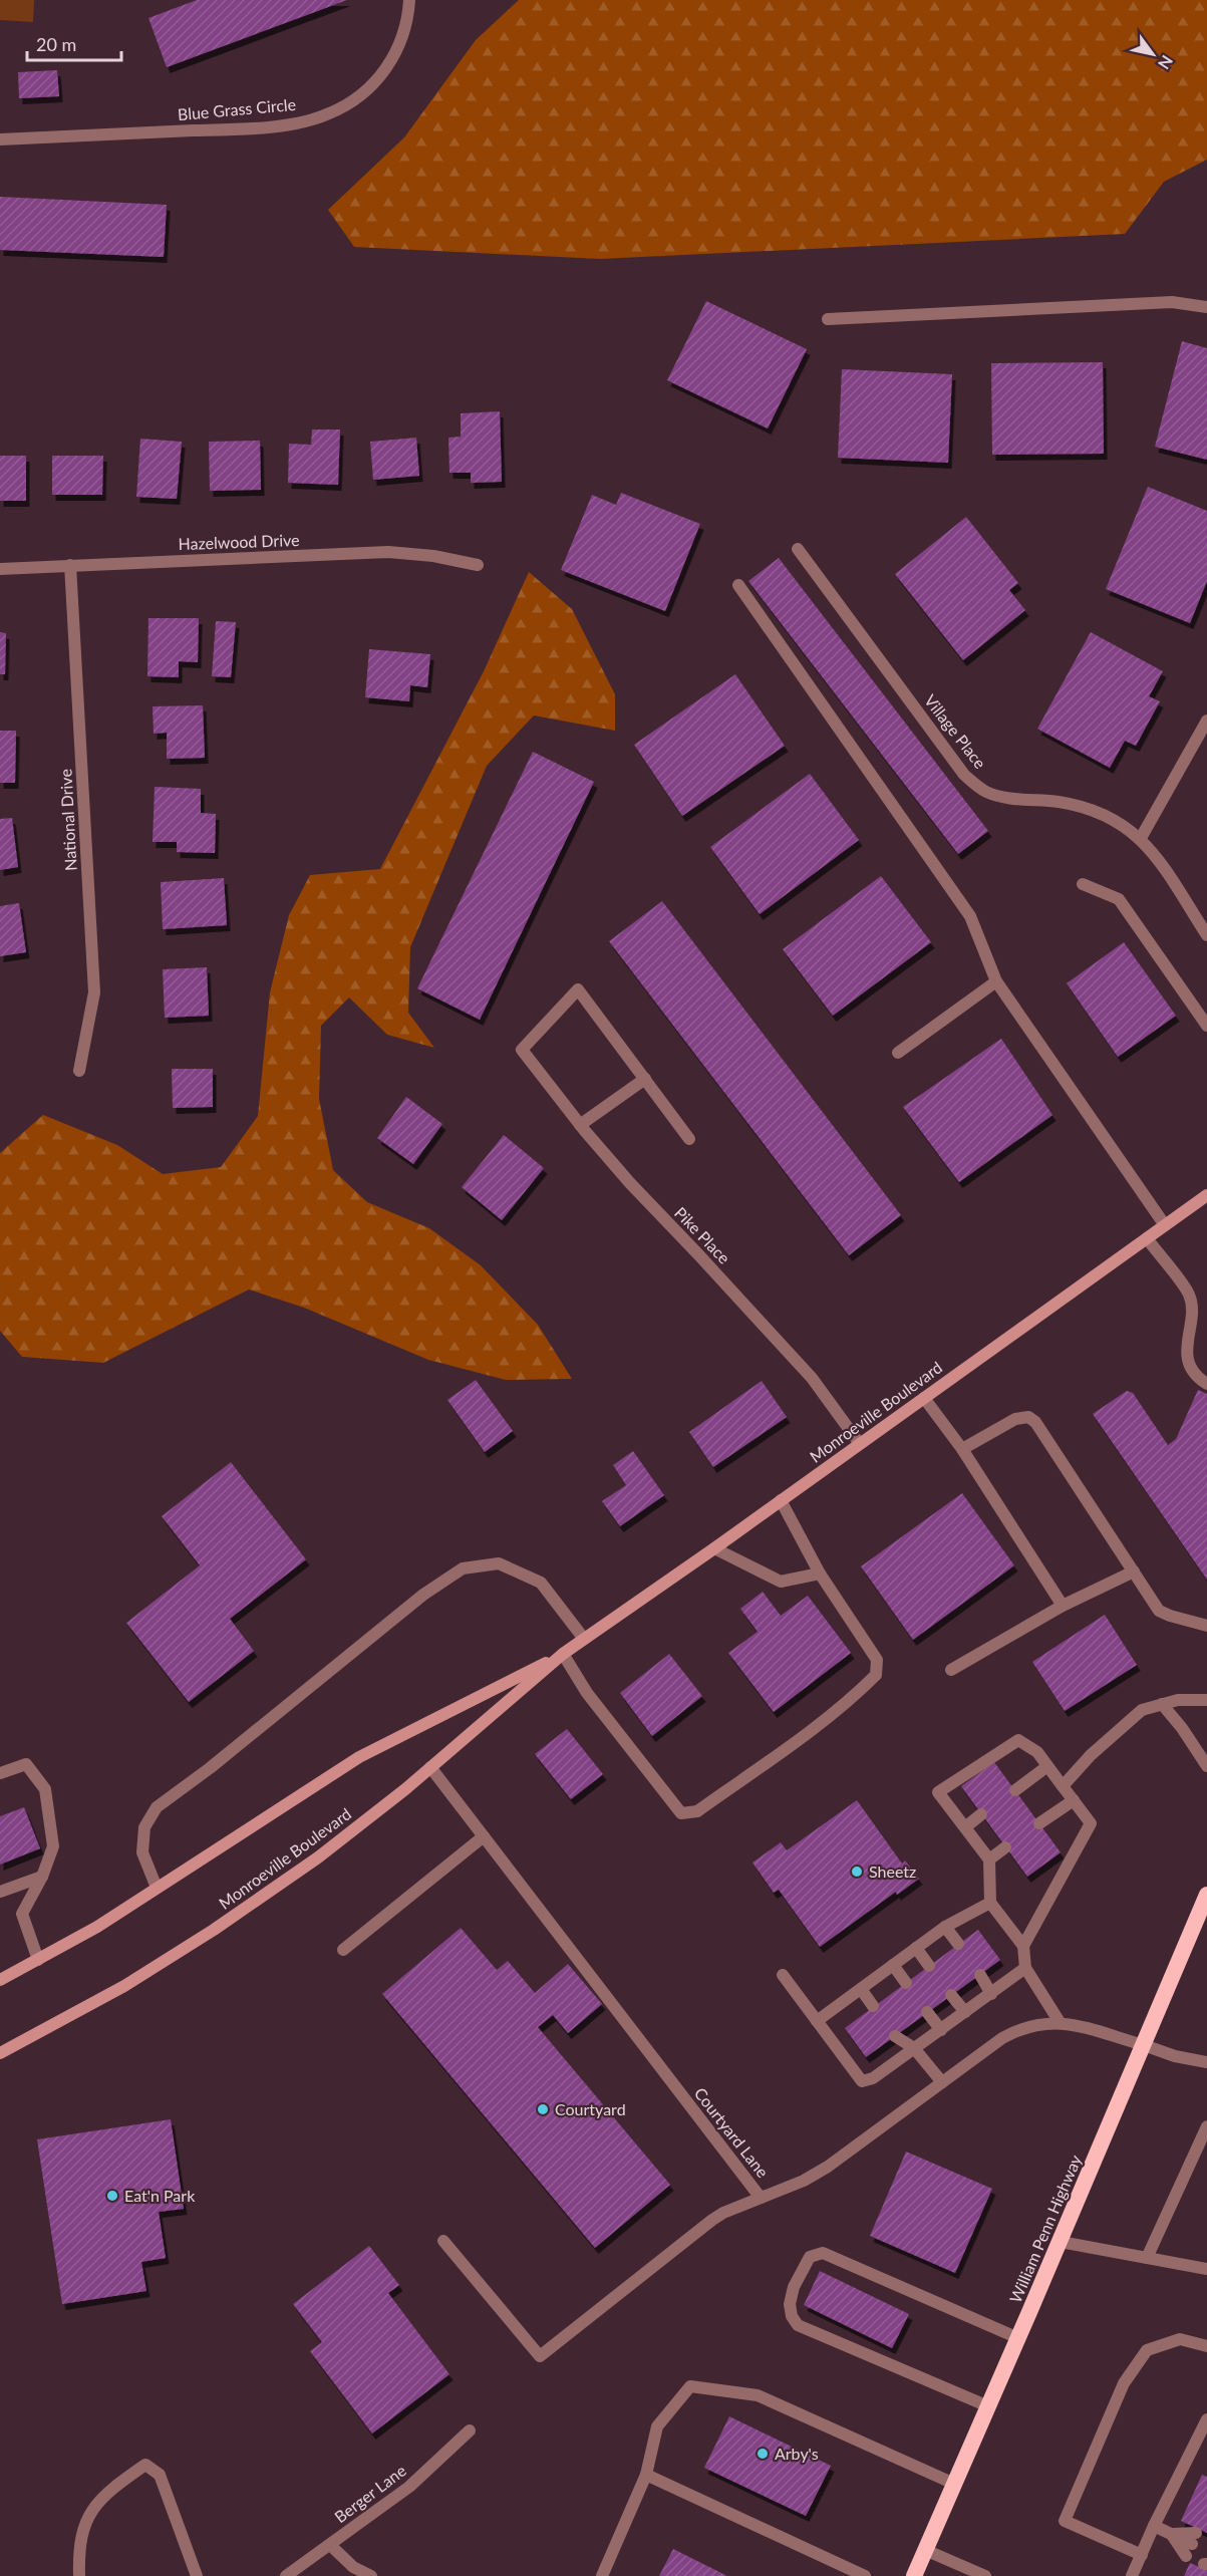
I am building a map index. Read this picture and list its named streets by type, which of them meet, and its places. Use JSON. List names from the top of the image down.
{
  "streets": {
    "highway": ["William Penn Highway"],
    "main road": ["Monroeville Boulevard"],
    "street": [
      "Blue Grass Circle",
      "Hazelwood Drive",
      "Village Place",
      "National Drive",
      "Pike Place",
      "Courtyard Lane",
      "Berger Lane"
    ]
  },
  "crossings": [
    ["Hazelwood Drive", "National Drive"],
    ["Pike Place", "Monroeville Boulevard"],
    ["Monroeville Boulevard", "Courtyard Lane"],
    ["Courtyard Lane", "William Penn Highway"]
  ],
  "places": [
    "Sheetz",
    "Courtyard",
    "Eat'n Park",
    "Arby's"
  ],
  "scale_bar": "20 m",
  "north": "bottom right"
}
